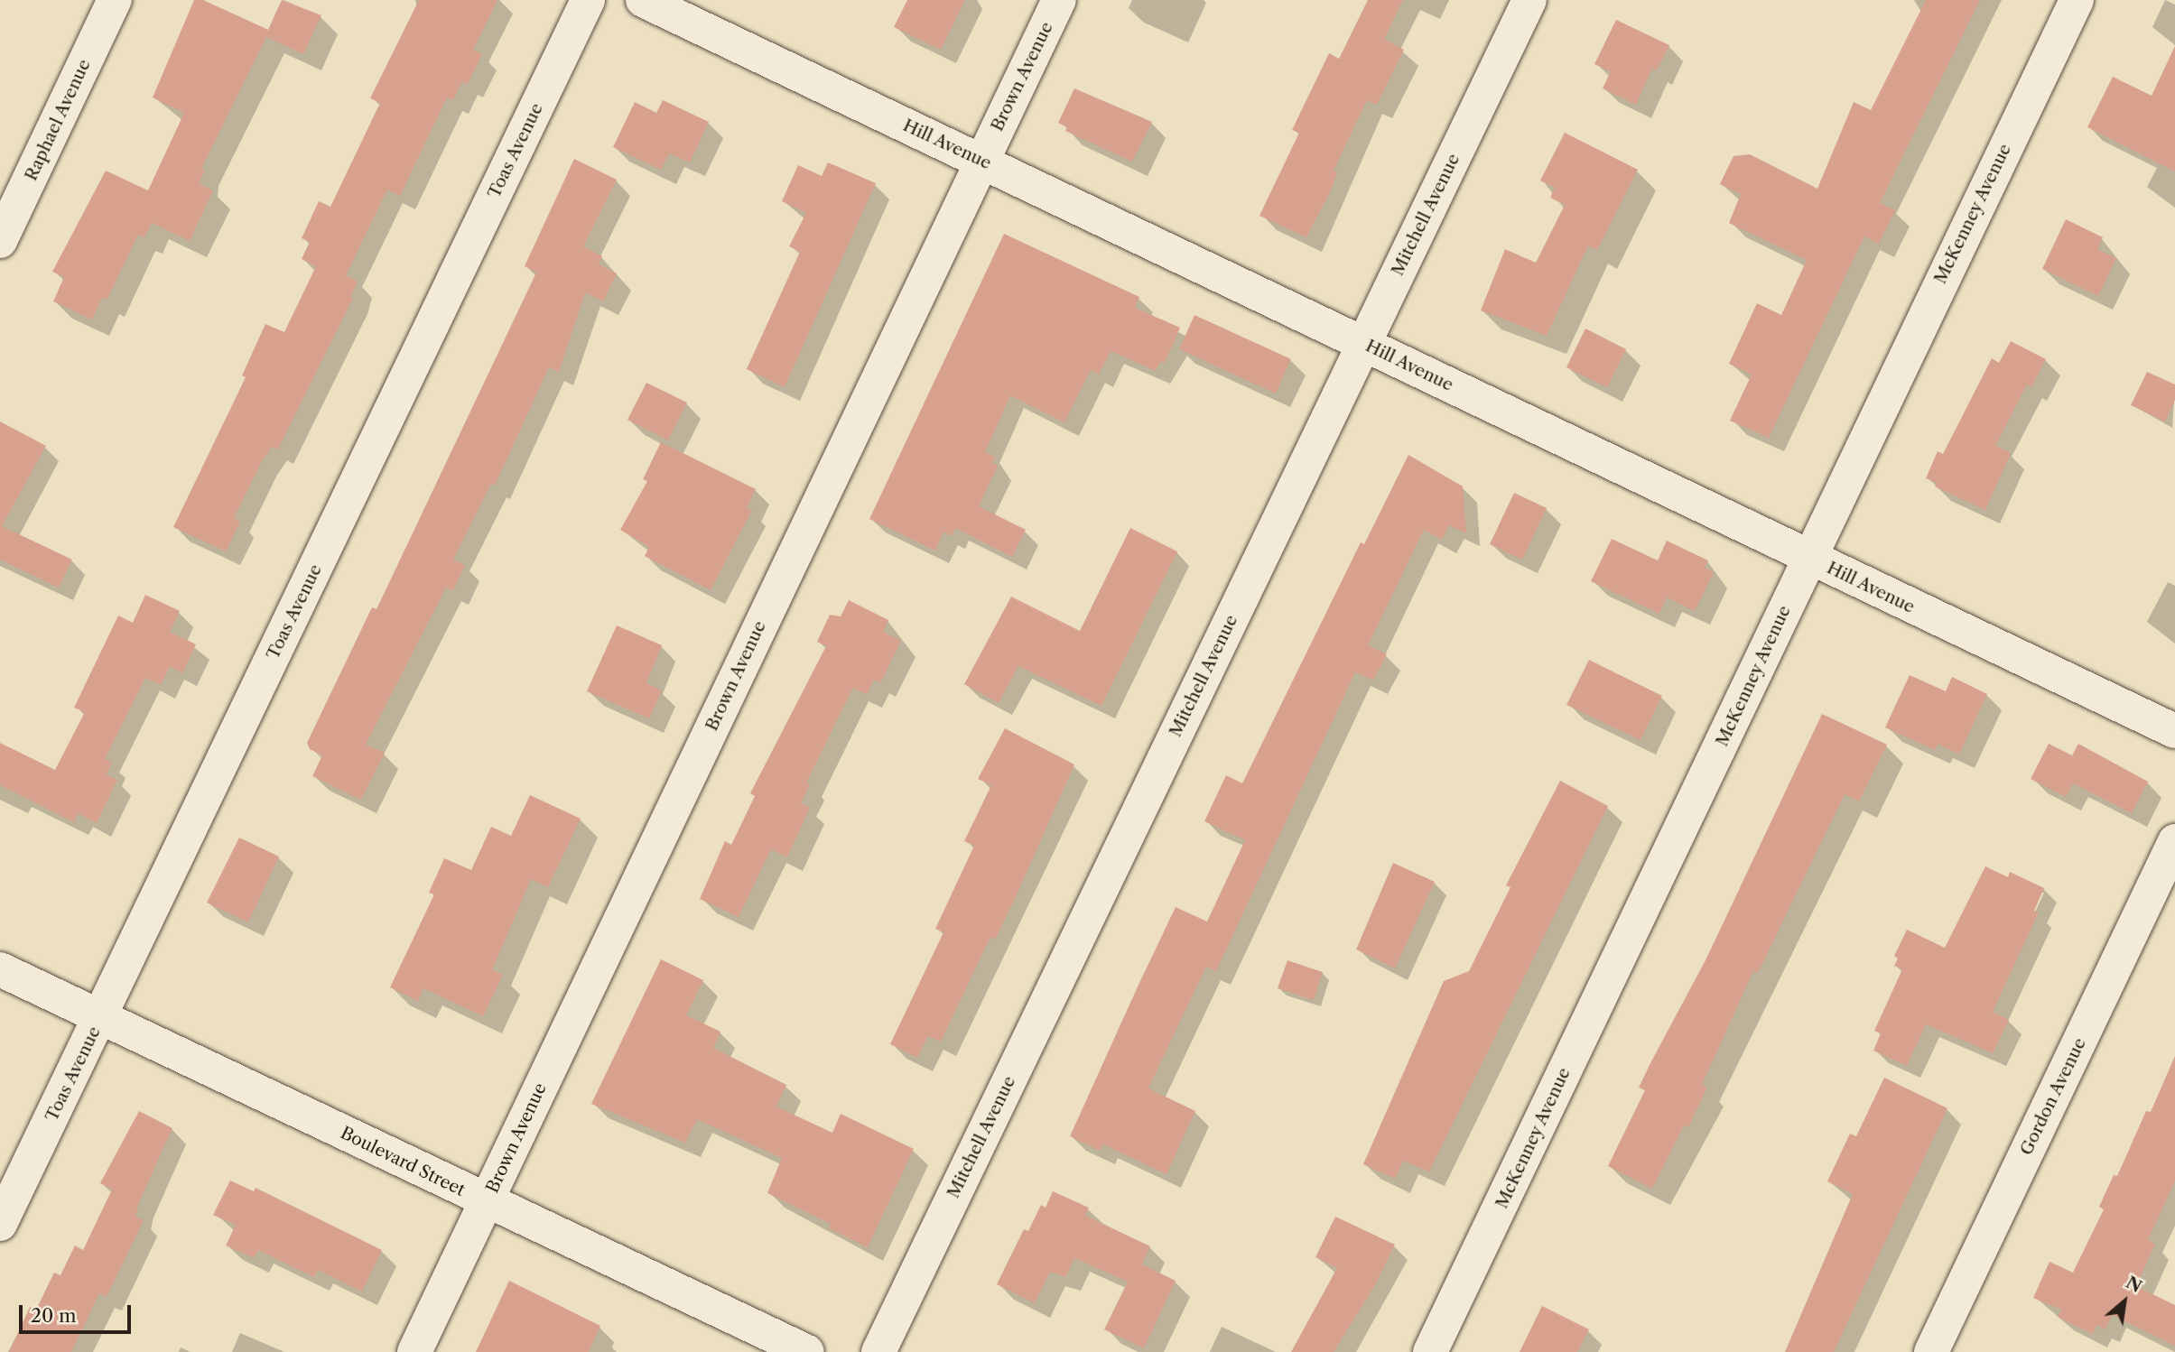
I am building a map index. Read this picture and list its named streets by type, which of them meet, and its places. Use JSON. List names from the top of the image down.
{
  "streets": {
    "street": [
      "Brown Avenue",
      "Raphael Avenue",
      "Hill Avenue",
      "Toas Avenue",
      "McKenney Avenue",
      "Mitchell Avenue",
      "Gordon Avenue",
      "Boulevard Street"
    ]
  },
  "crossings": [
    ["Brown Avenue", "Hill Avenue"],
    ["Brown Avenue", "Boulevard Street"],
    ["Hill Avenue", "McKenney Avenue"],
    ["Hill Avenue", "Mitchell Avenue"],
    ["Toas Avenue", "Boulevard Street"]
  ],
  "scale_bar": "20 m",
  "north": "top right"
}
